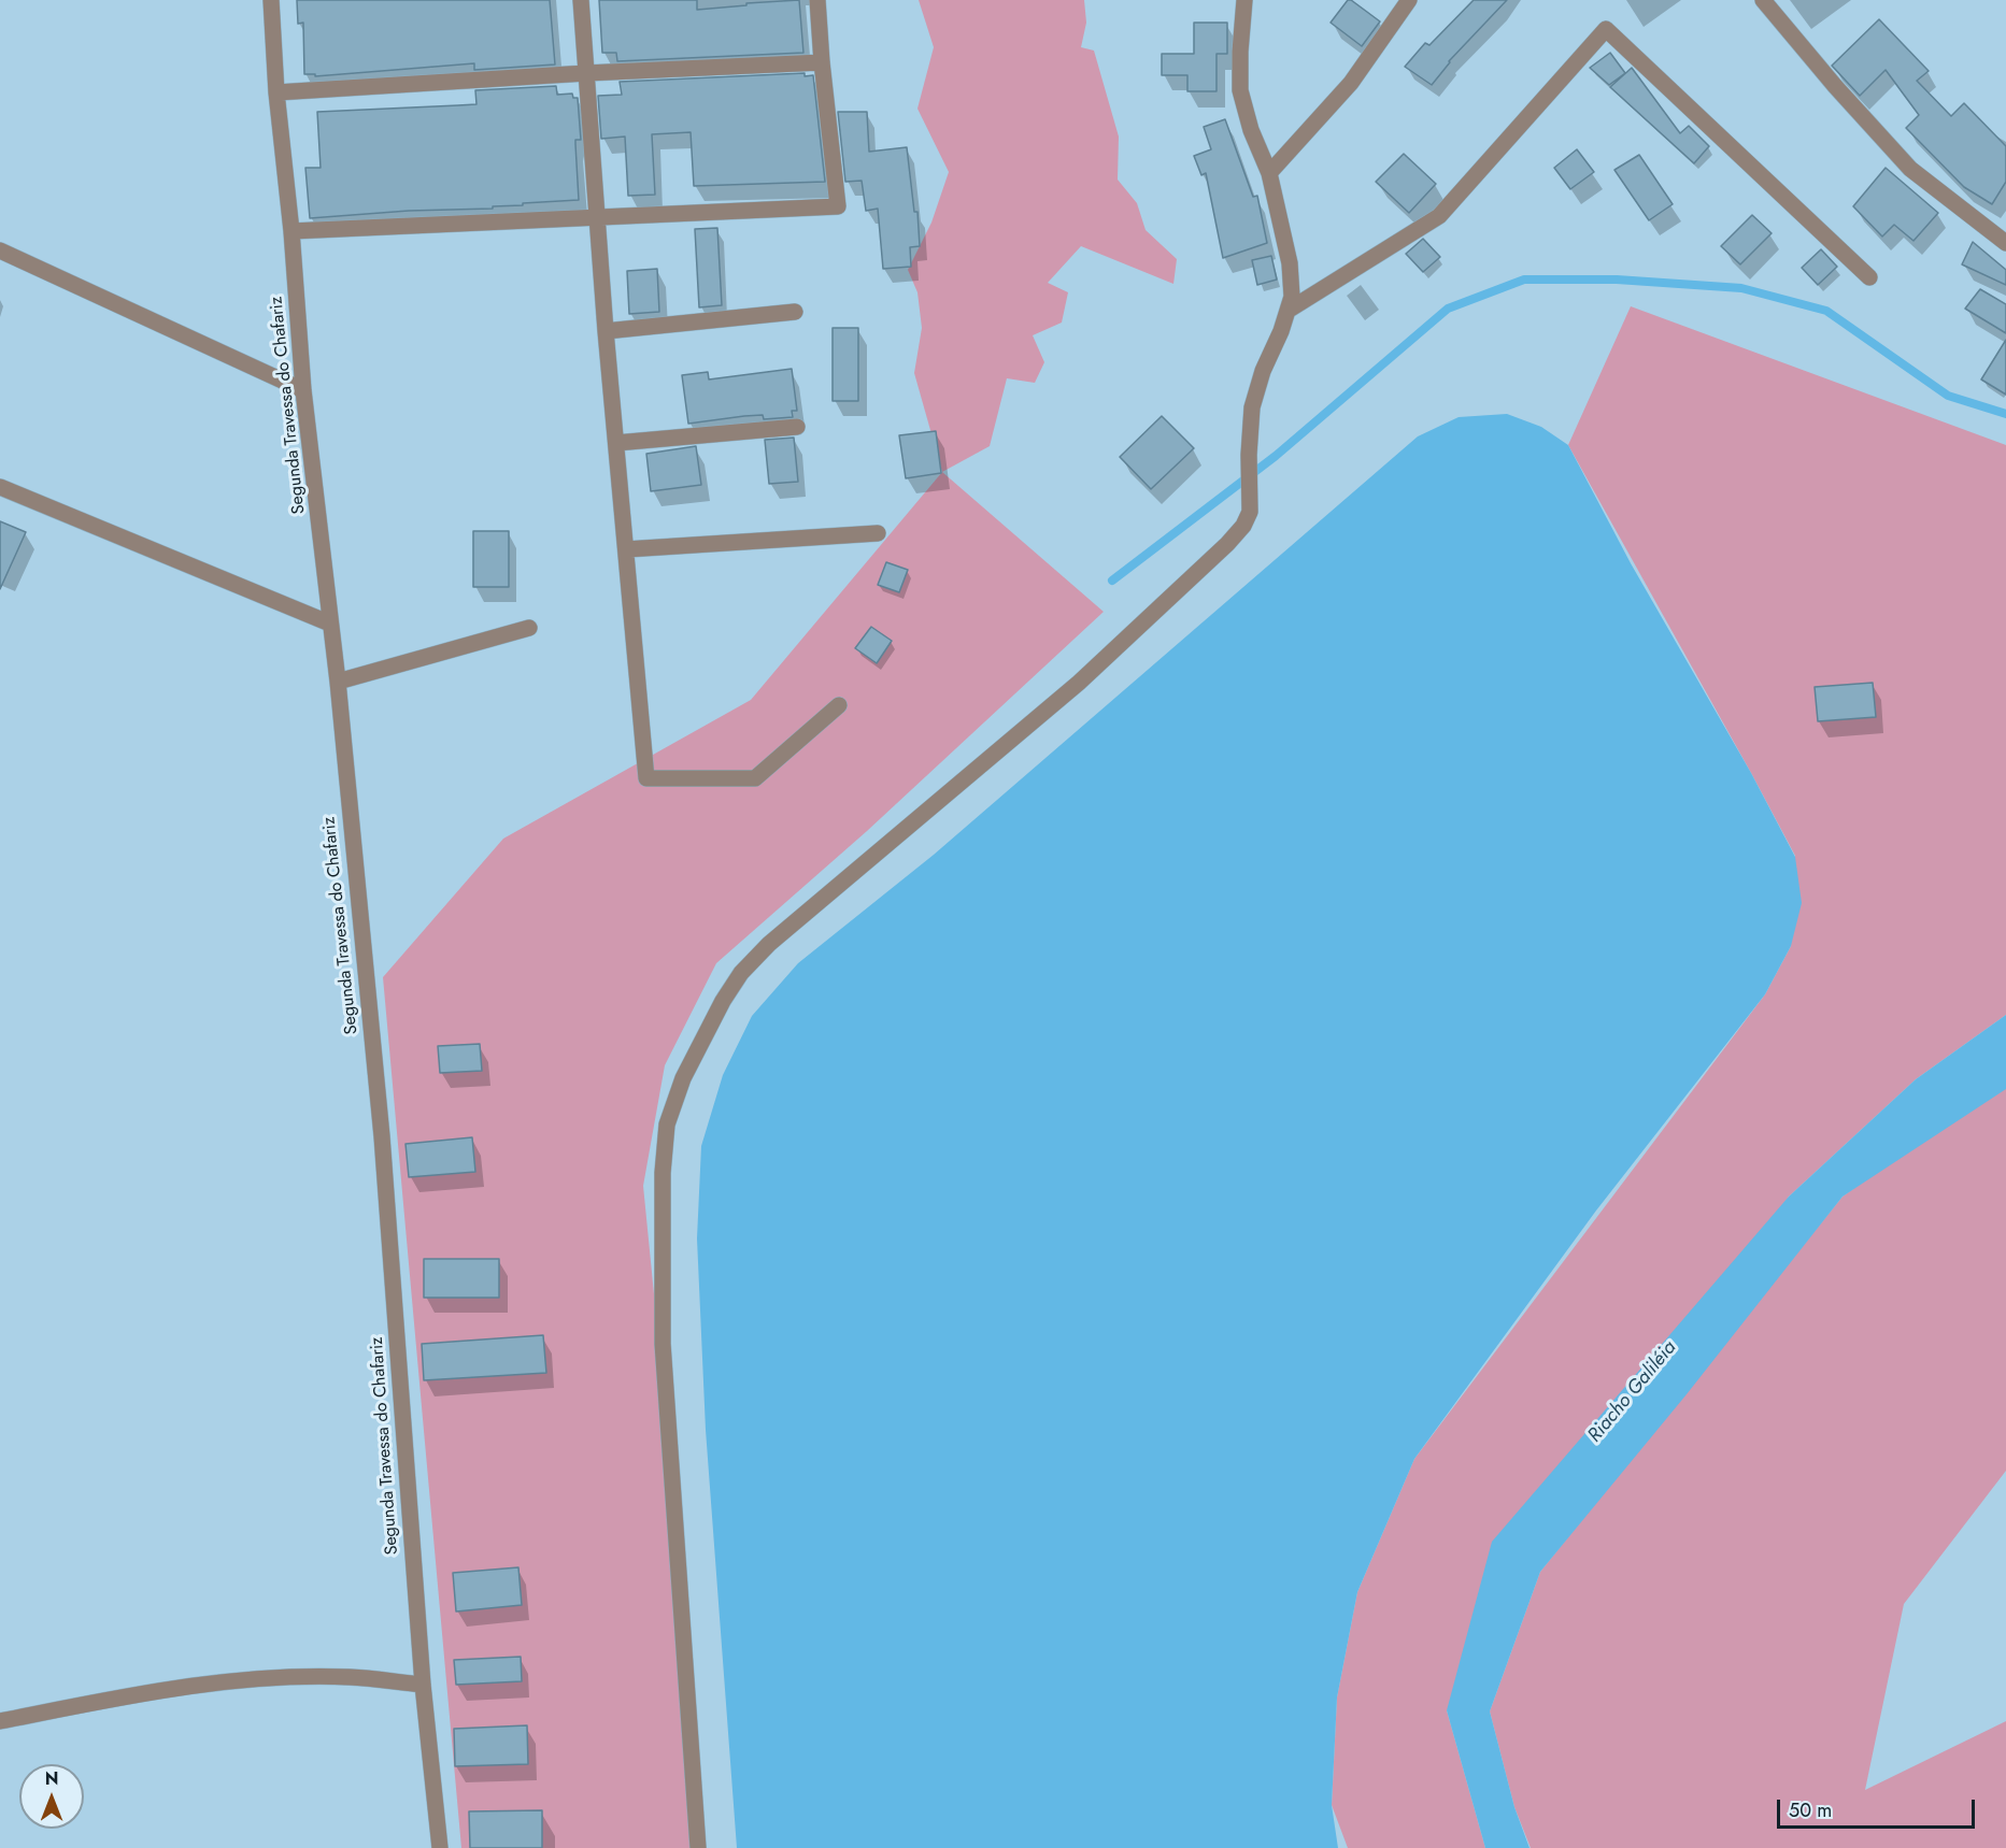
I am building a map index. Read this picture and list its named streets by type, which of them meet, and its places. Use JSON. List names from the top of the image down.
{
  "streets": {
    "street": ["Segunda Travessa do Chafariz"]
  },
  "water": ["Riacho Galiléia"],
  "scale_bar": "50 m",
  "north": "top"
}
